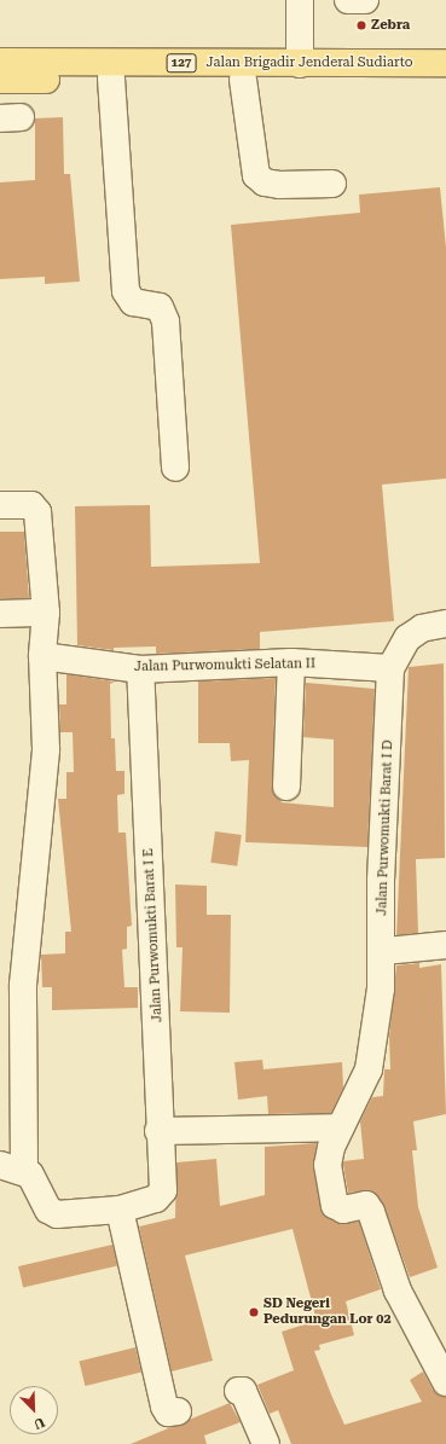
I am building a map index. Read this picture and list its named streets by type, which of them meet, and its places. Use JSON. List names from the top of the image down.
{
  "streets": {
    "main road": ["127", "Jalan Brigadir Jenderal Sudiarto"],
    "street": ["Jalan Purwomukti Selatan II", "Jalan Purwomukti Barat I D", "Jalan Purwomukti Barat I E"]
  },
  "crossings": [
    ["Jalan Purwomukti Selatan II", "Jalan Purwomukti Barat I D"],
    ["Jalan Purwomukti Selatan II", "Jalan Purwomukti Barat I E"]
  ],
  "places": ["Zebra", "SD Negeri Pedurungan Lor 02"],
  "north": "bottom right"
}
